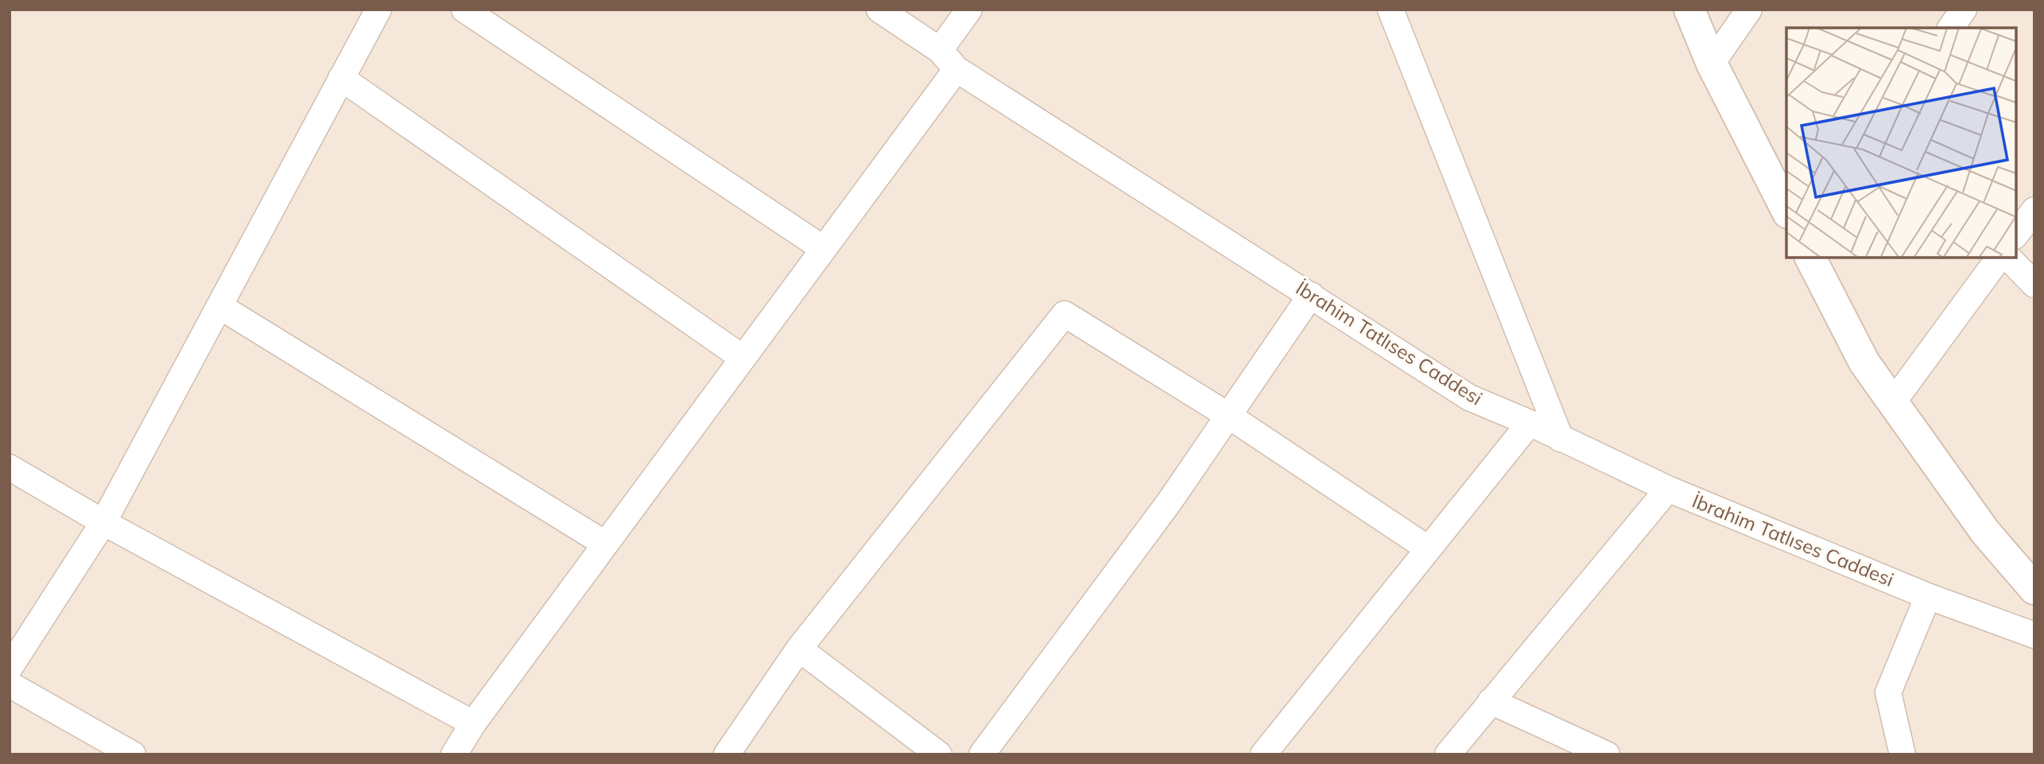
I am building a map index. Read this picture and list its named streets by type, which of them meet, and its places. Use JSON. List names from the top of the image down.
{
  "streets": {
    "street": ["İbrahim Tatlıses Caddesi"]
  }
}
